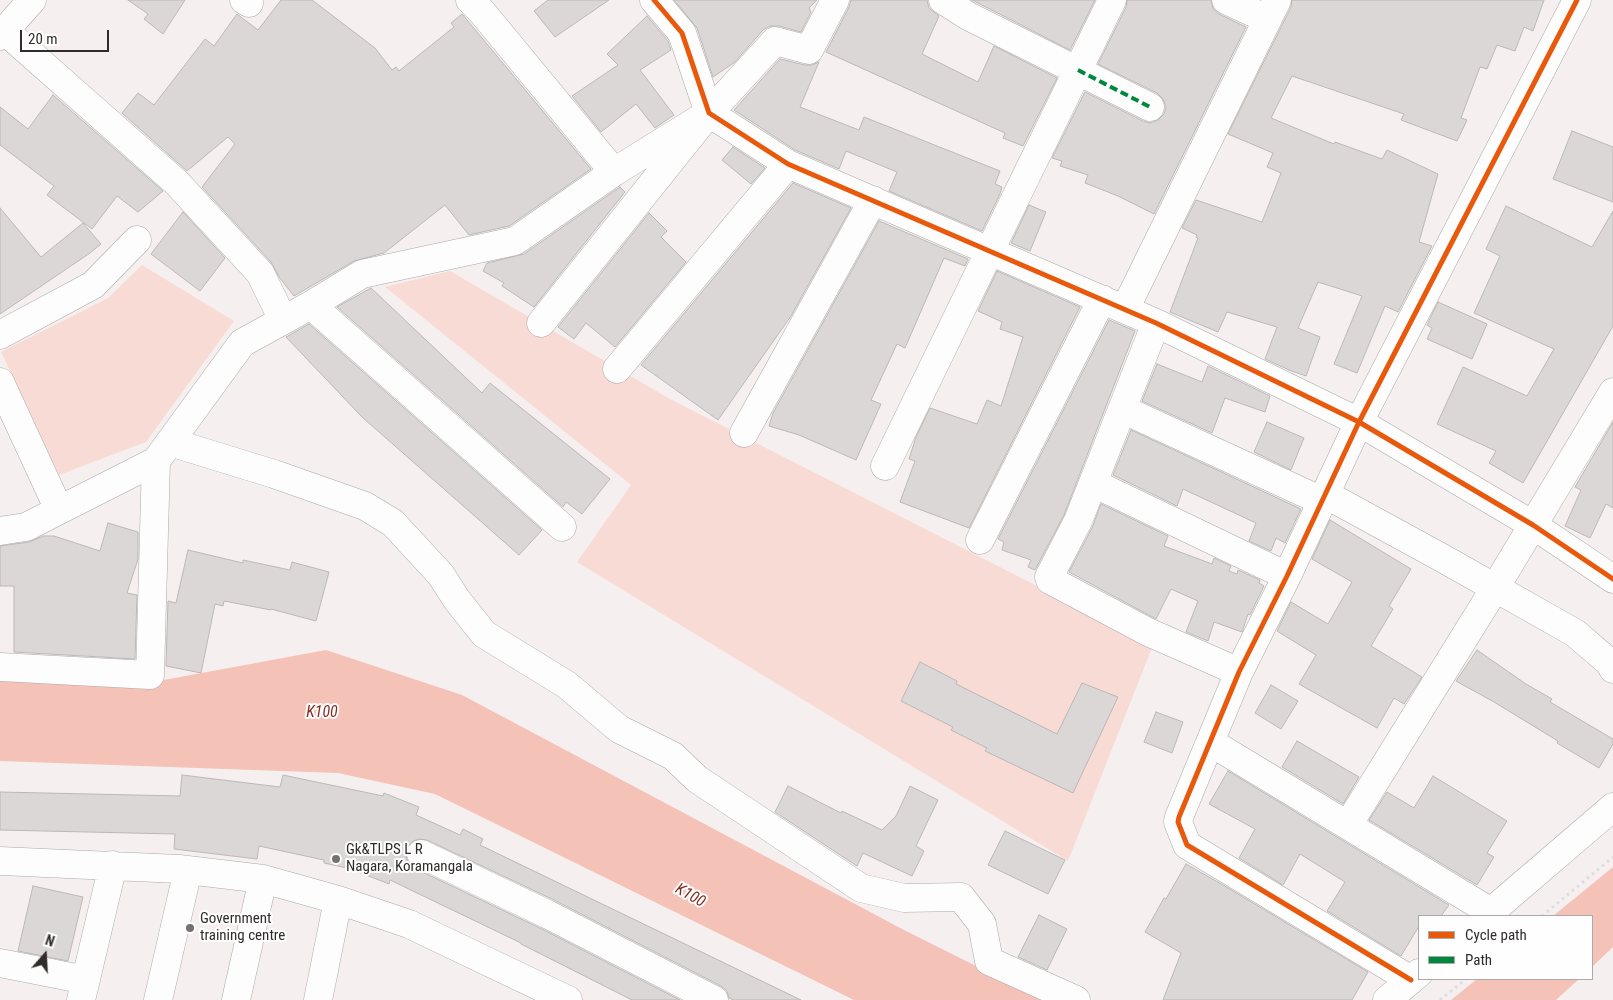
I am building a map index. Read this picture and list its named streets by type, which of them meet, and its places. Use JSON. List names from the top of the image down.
{
  "water": ["K100"],
  "places": ["Gk&TLPS L R Nagara, Koramangala", "Government training centre"],
  "legend": ["Cycle path", "Path"],
  "scale_bar": "20 m",
  "north": "top"
}
